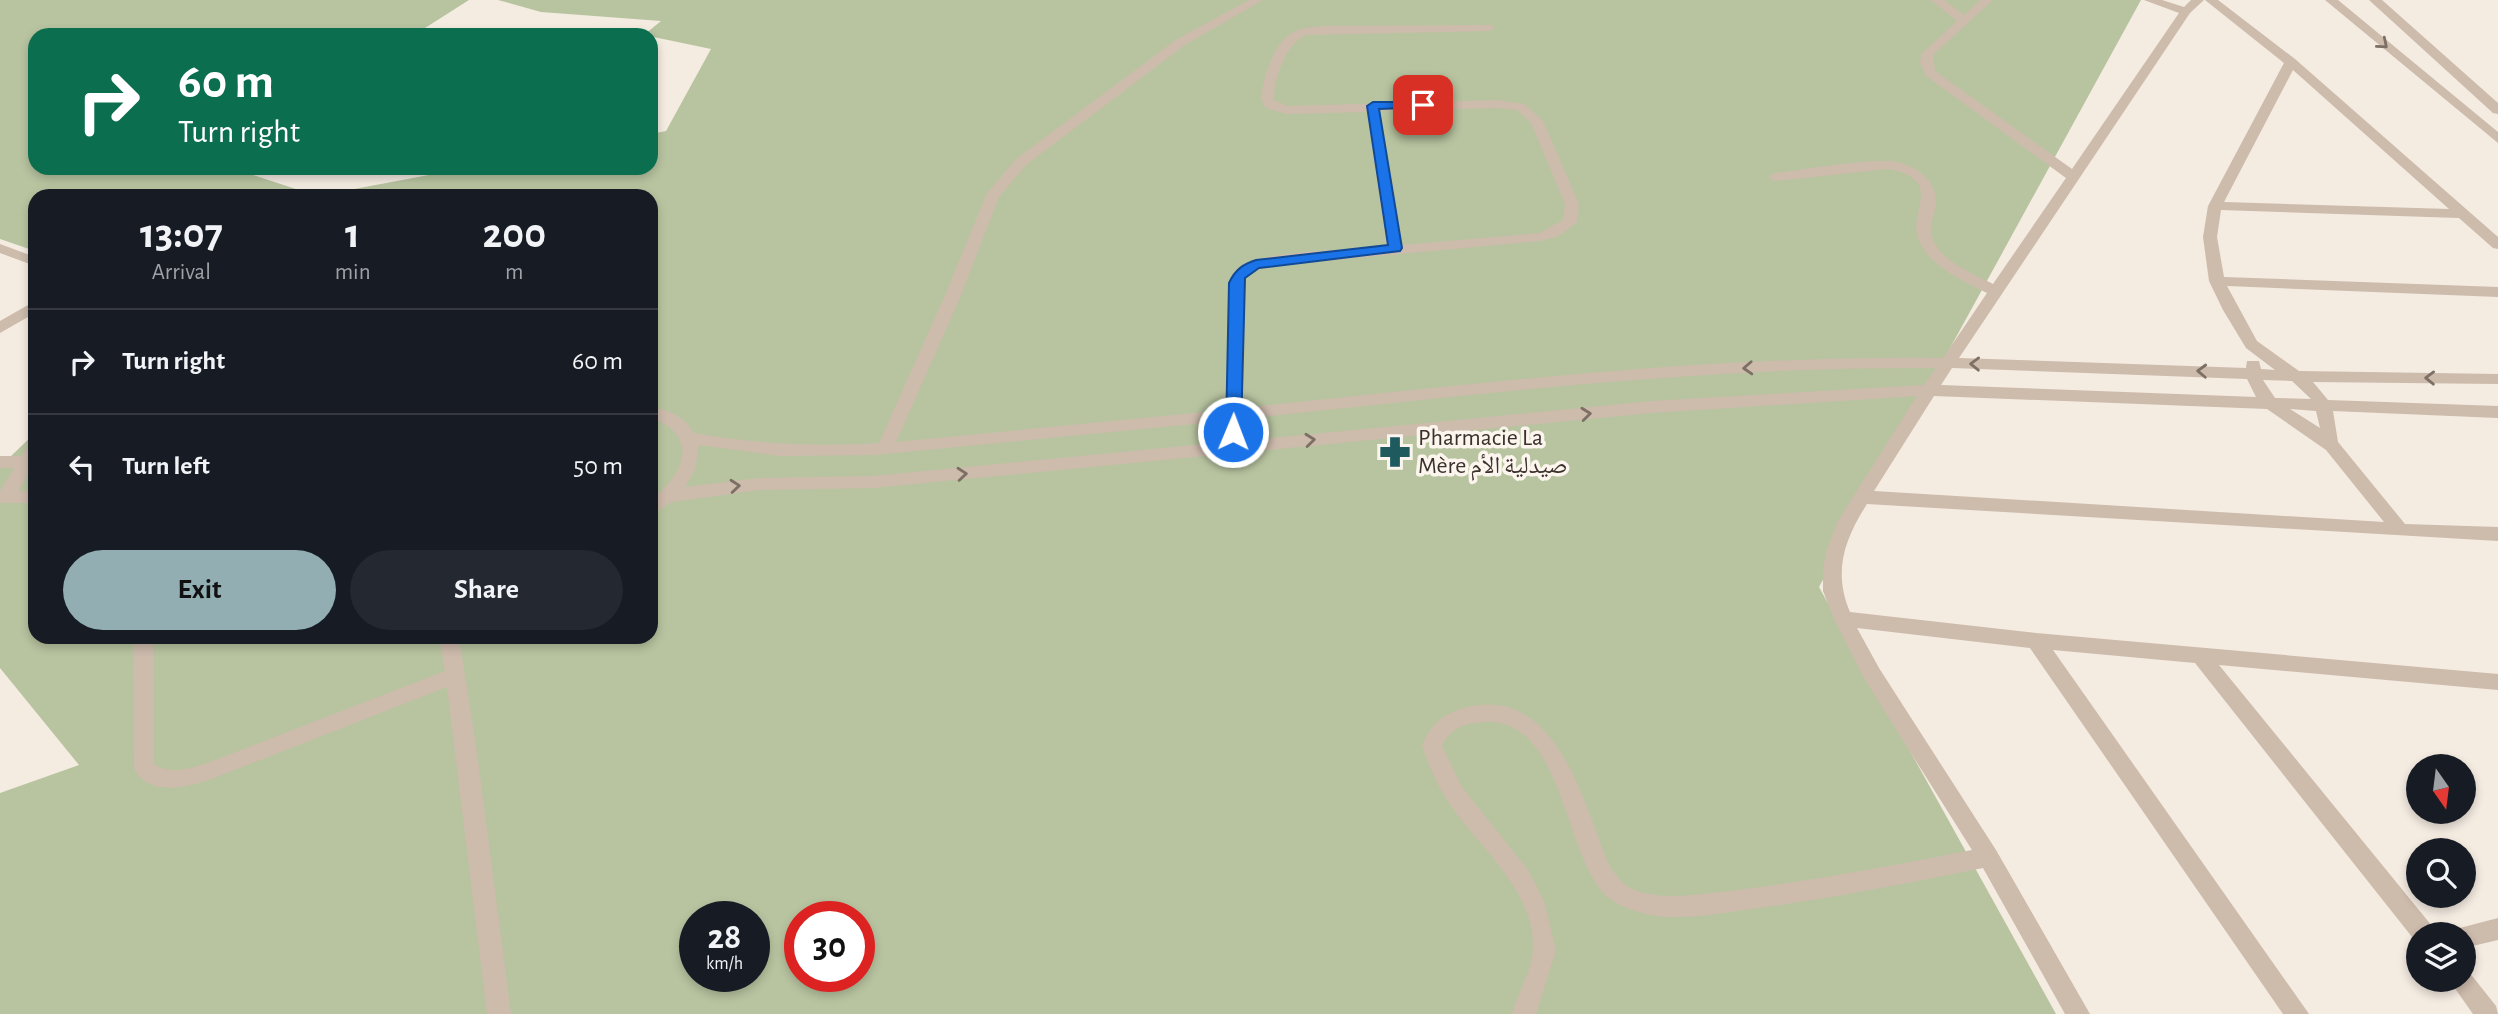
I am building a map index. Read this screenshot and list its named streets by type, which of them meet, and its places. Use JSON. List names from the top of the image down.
{
  "places": {
    "pharmacy": ["Pharmacie La Mère صيدلية الأم"]
  },
  "north": "bottom",
  "page": {
    "turn": ["60 m", "Turn right"],
    "eta": [
      "13:07",
      "Arrival",
      "1",
      "min",
      "200",
      "m"
    ],
    "list": [
      {
        "name": "Turn right",
        "value": "60 m"
      },
      {
        "name": "Turn left",
        "value": "50 m"
      }
    ],
    "buttons": ["Exit", "Share"],
    "speed": "28 km/h",
    "limit": "30"
  }
}
